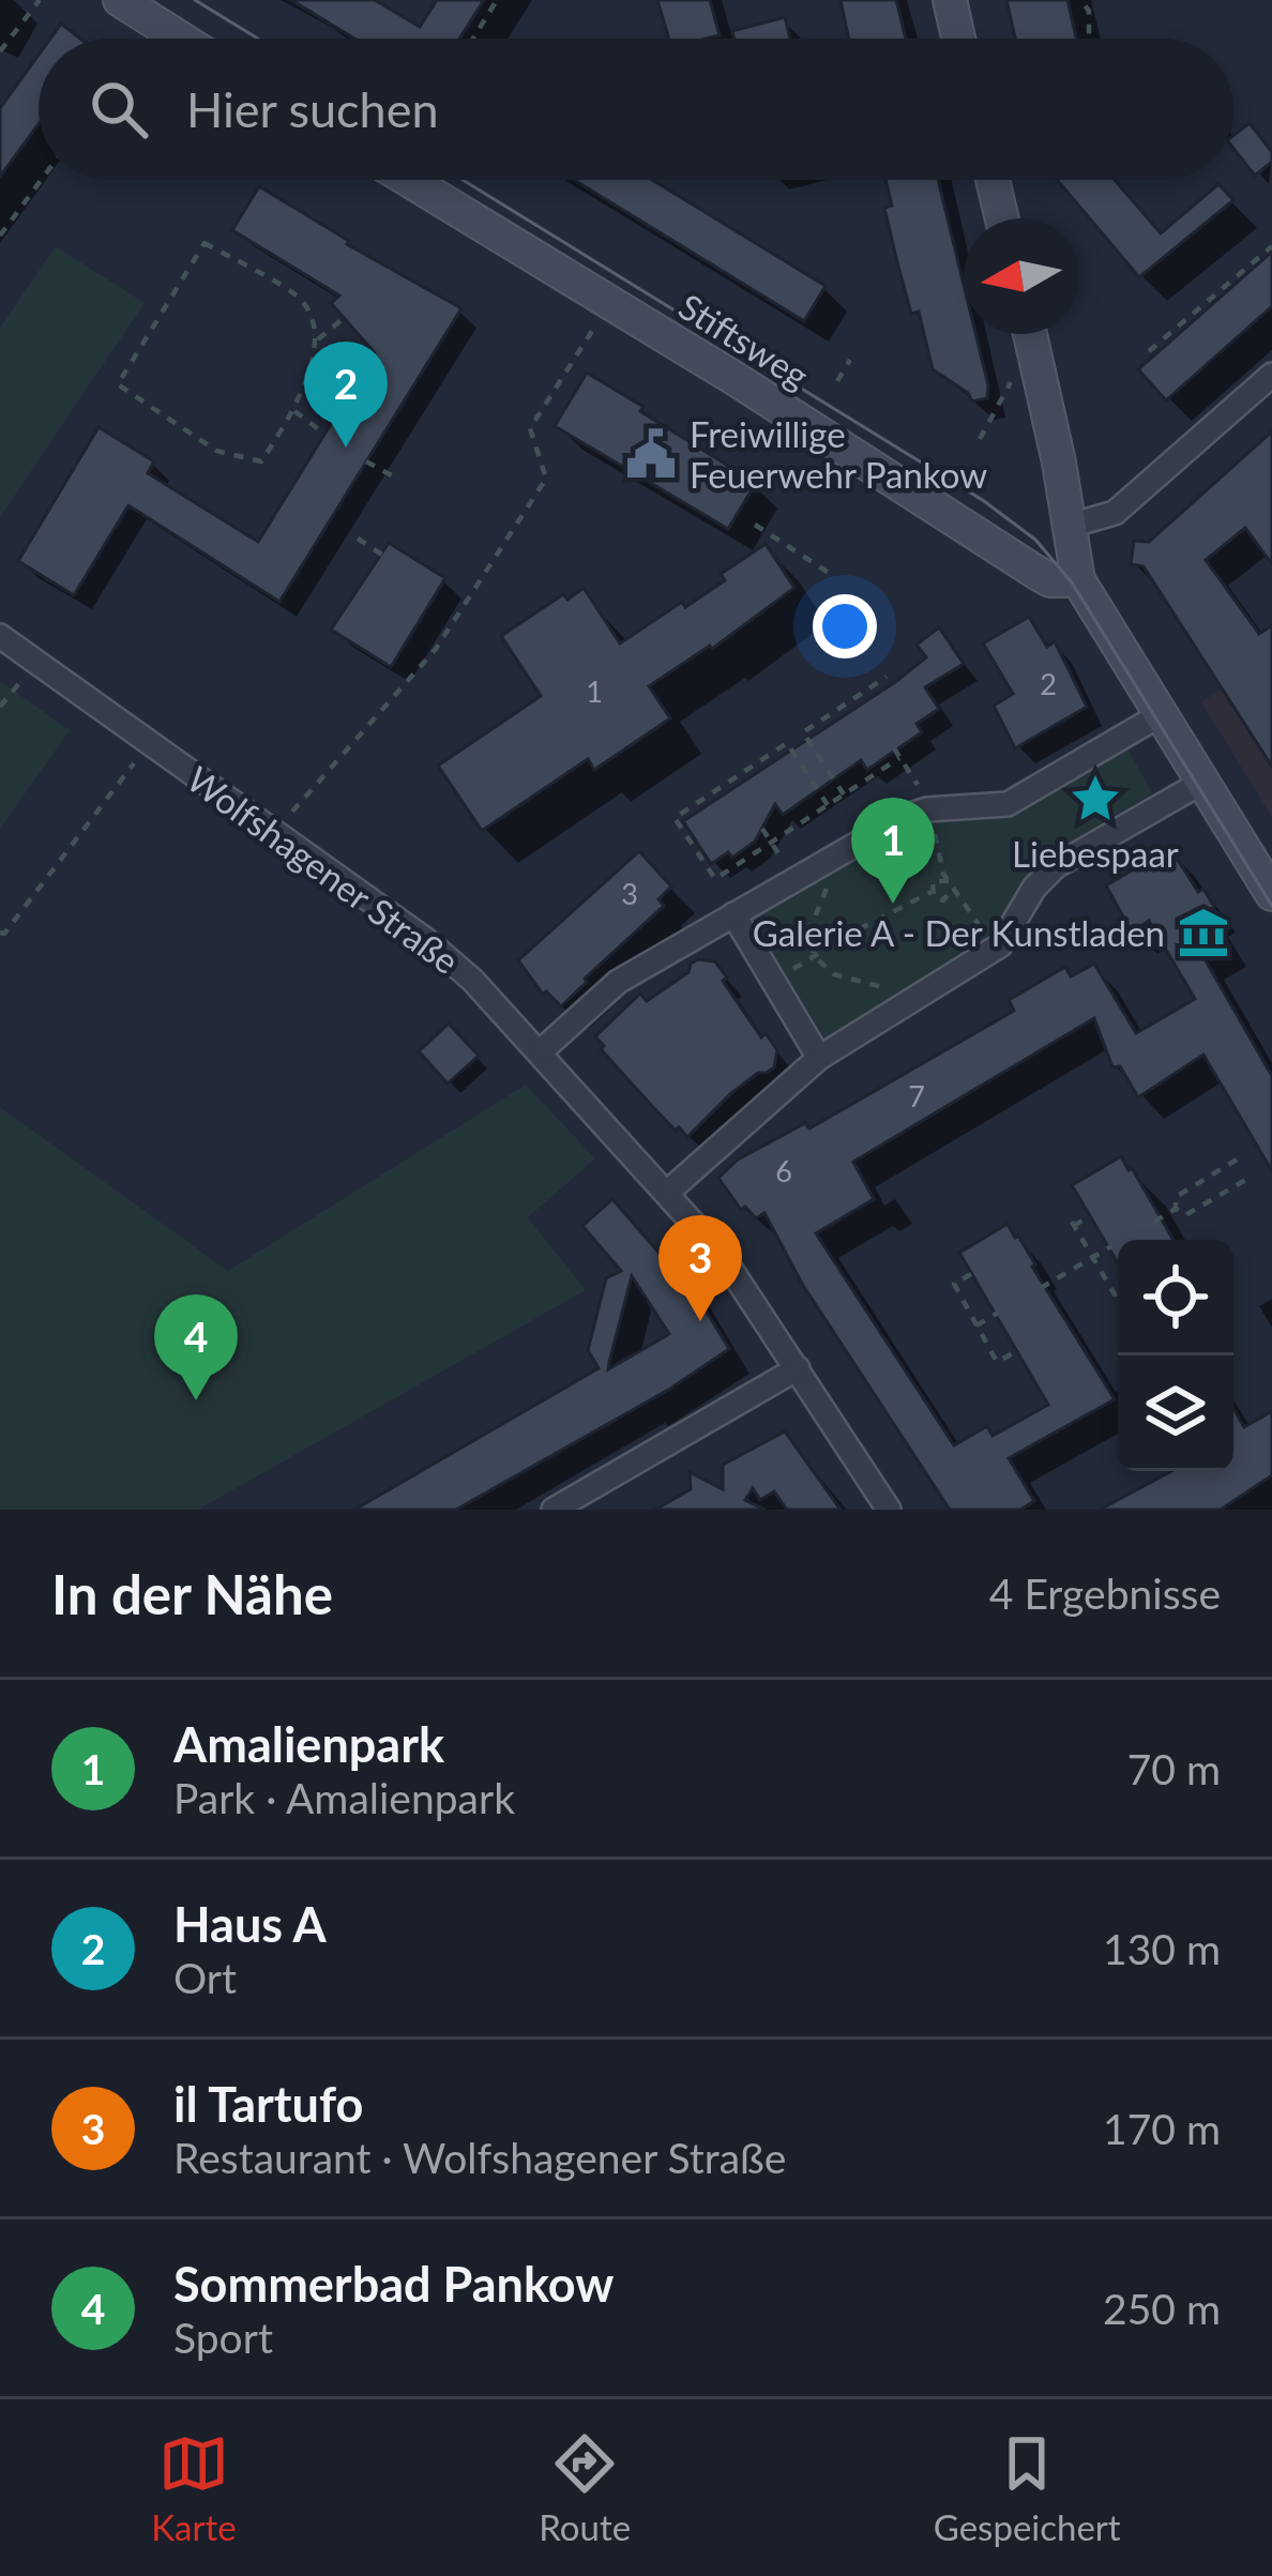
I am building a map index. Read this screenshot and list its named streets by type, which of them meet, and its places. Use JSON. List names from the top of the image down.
{
  "streets": {
    "street": ["Stiftsweg", "Wolfshagener Straße"]
  },
  "places": {
    "public building": ["Freiwillige Feuerwehr Pankow"],
    "place": ["Liebespaar"],
    "museum": ["Galerie A - Der Kunstladen"]
  },
  "house_numbers": [
    "2",
    "1",
    "3",
    "7",
    "6"
  ],
  "north": "left",
  "page": {
    "search": "Hier suchen",
    "pins": [
      "2",
      "1",
      "3",
      "4"
    ],
    "heading": ["In der Nähe", "4 Ergebnisse"],
    "list": [
      {
        "mark": "1",
        "name": "Amalienpark",
        "note": "Park · Amalienpark",
        "value": "70 m"
      },
      {
        "mark": "2",
        "name": "Haus A",
        "note": "Ort",
        "value": "130 m"
      },
      {
        "mark": "3",
        "name": "il Tartufo",
        "note": "Restaurant · Wolfshagener Straße",
        "value": "170 m"
      },
      {
        "mark": "4",
        "name": "Sommerbad Pankow",
        "note": "Sport",
        "value": "250 m"
      }
    ],
    "nav": ["Karte", "Route", "Gespeichert"]
  }
}
